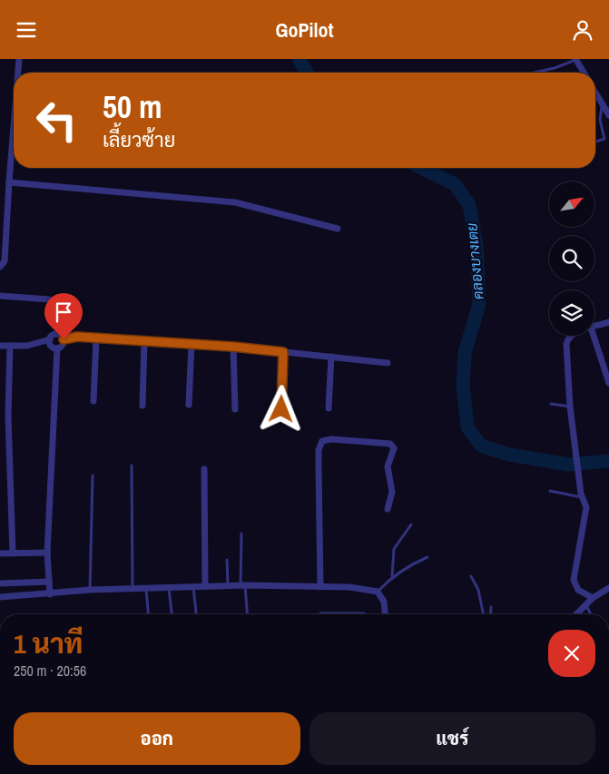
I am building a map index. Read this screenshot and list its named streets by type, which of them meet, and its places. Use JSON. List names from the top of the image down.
{
  "water": ["คลองบางเตย"],
  "north": "top right",
  "page": {
    "header": "GoPilot",
    "turn": ["50 m", "เลี้ยวซ้าย"],
    "heading": ["1 นาที", "250 m · 20:56"],
    "buttons": ["ออก", "แชร์"]
  }
}
